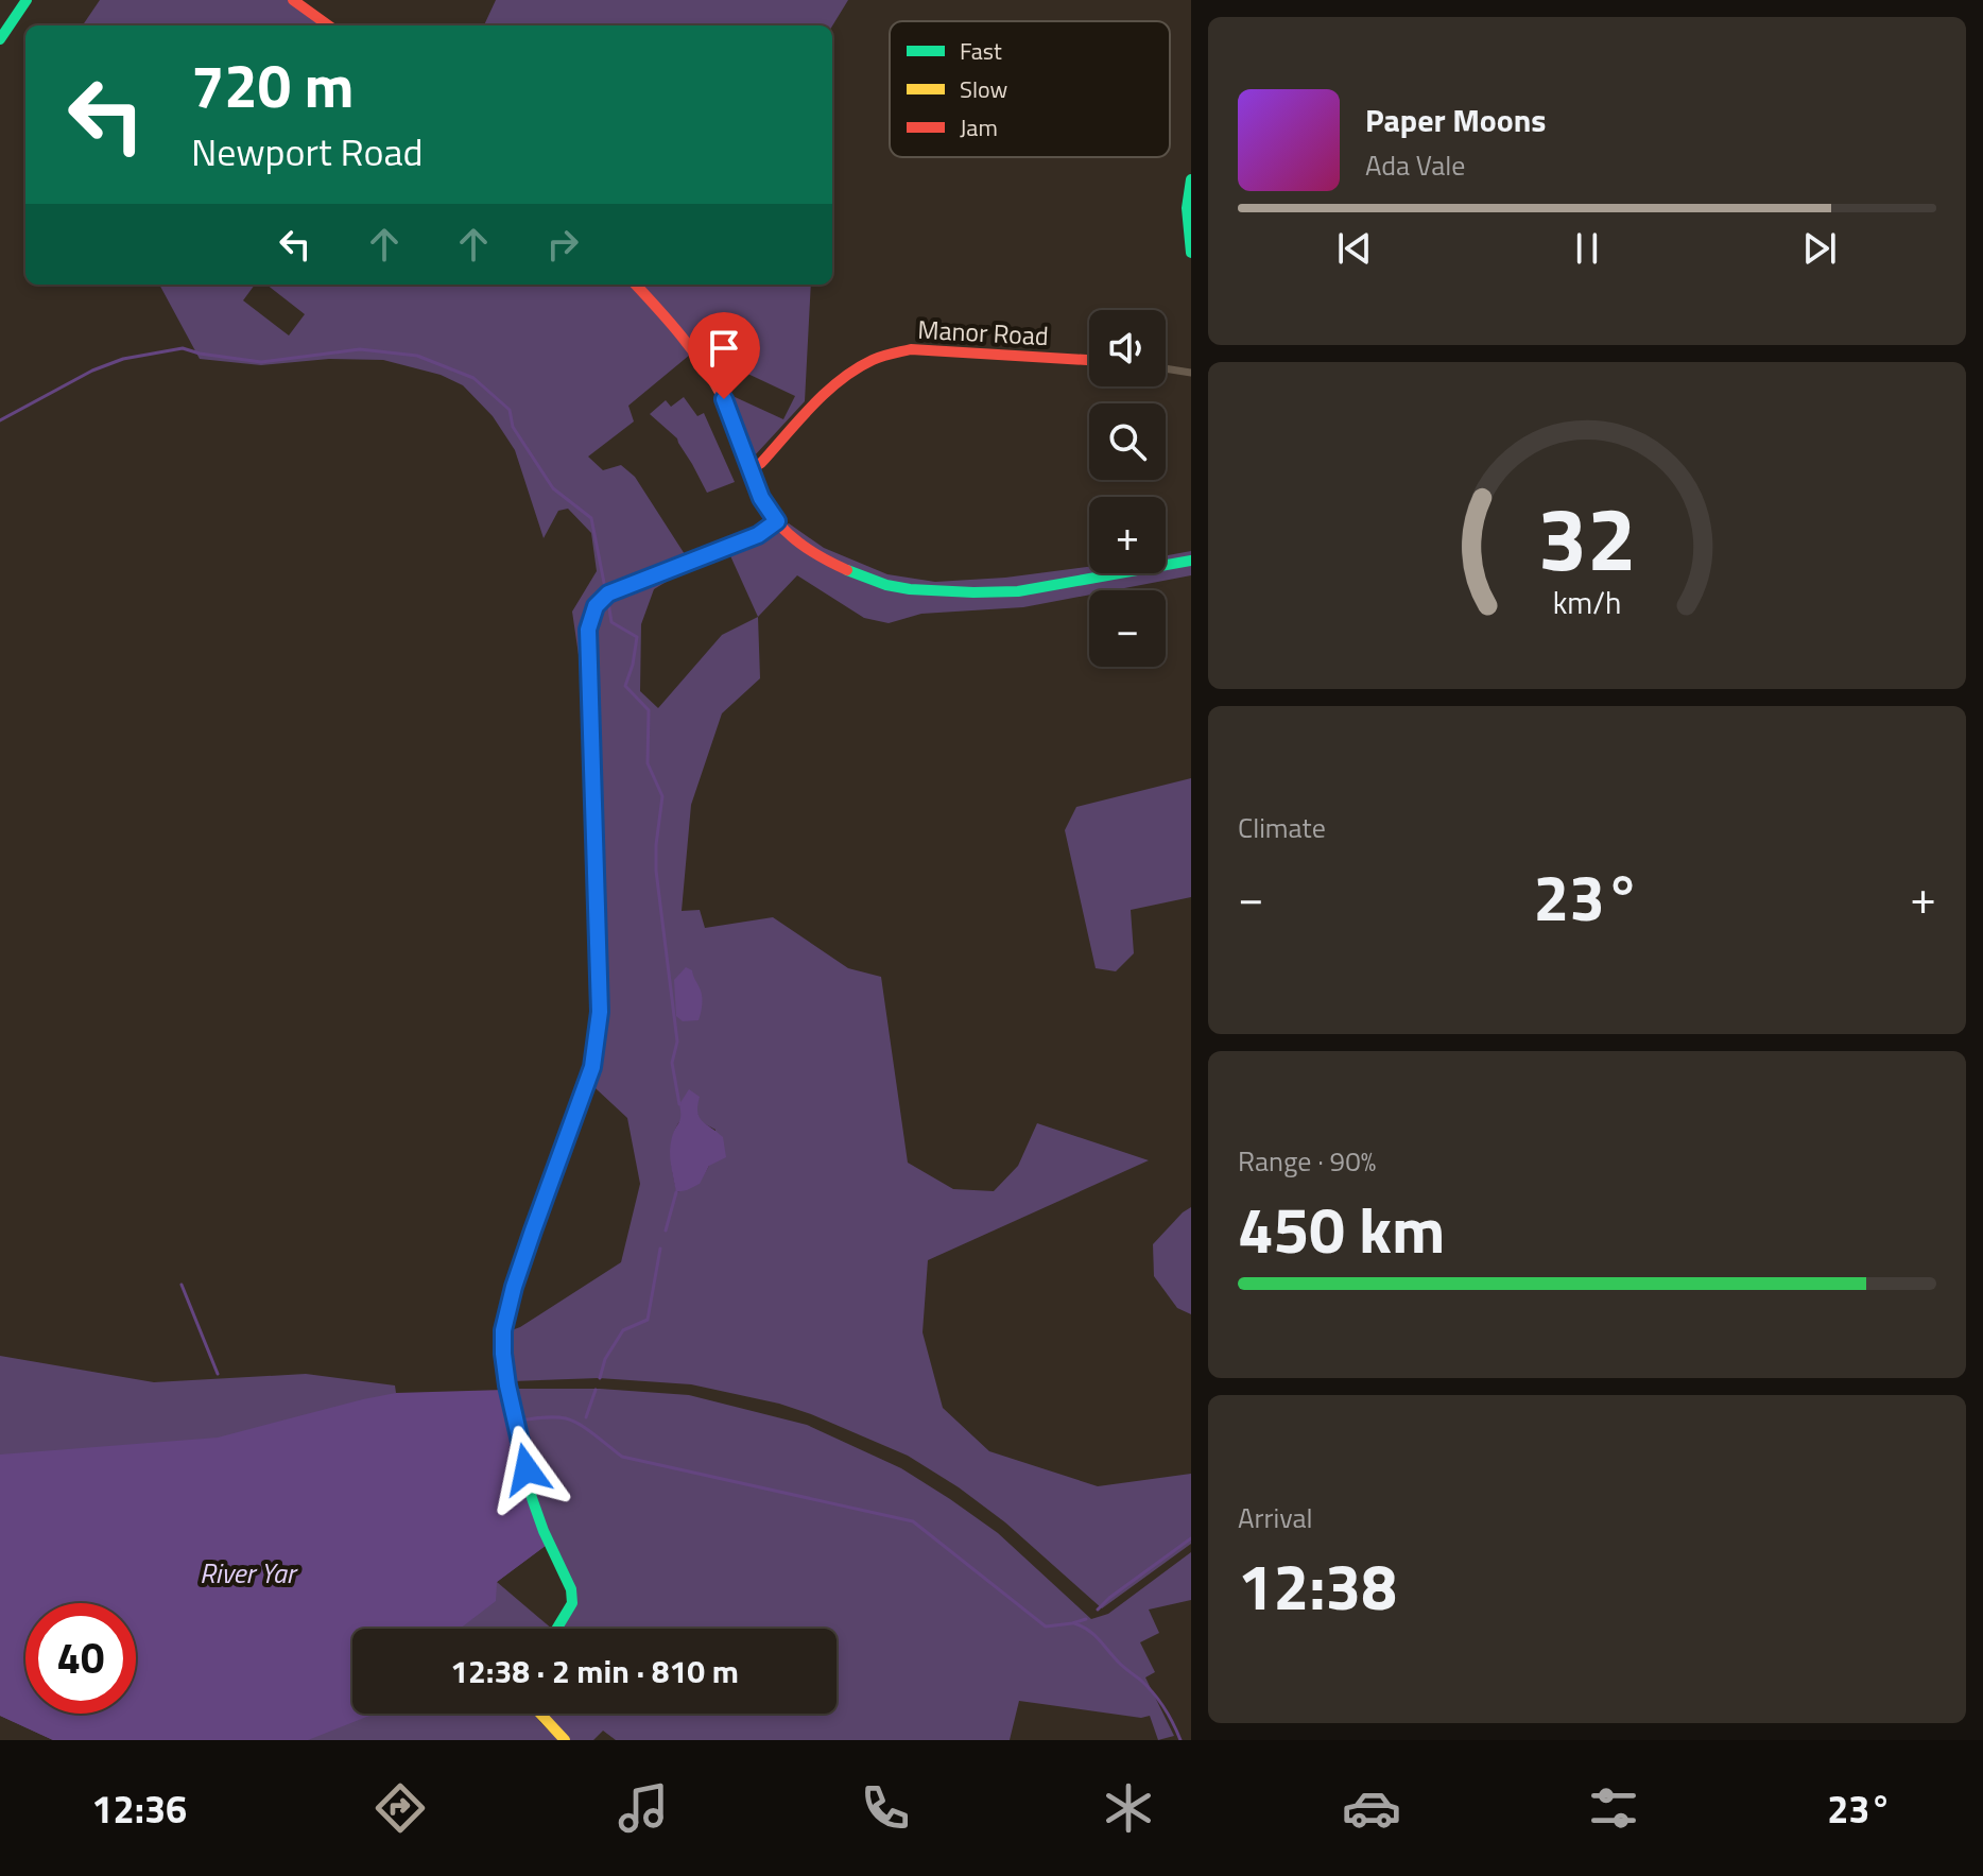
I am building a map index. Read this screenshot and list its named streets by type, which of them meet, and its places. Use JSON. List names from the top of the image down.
{
  "streets": {
    "street": ["Manor Road"]
  },
  "water": ["River Yar"],
  "legend": ["Fast", "Slow", "Jam"],
  "page": {
    "turn": ["720 m", "Newport Road"],
    "song": ["Paper Moons", "Ada Vale"],
    "map_buttons": ["+", "−"],
    "tile": [
      "Climate",
      ["Range · 90%", "450 km"],
      ["Arrival", "12:38"]
    ],
    "heat": ["−", "23°", "+"],
    "limit": "40",
    "trip": "12:38 · 2 min · 810 m",
    "tabs": ["12:36", "23°"],
    "gauge": ["32", "km/h"]
  }
}
